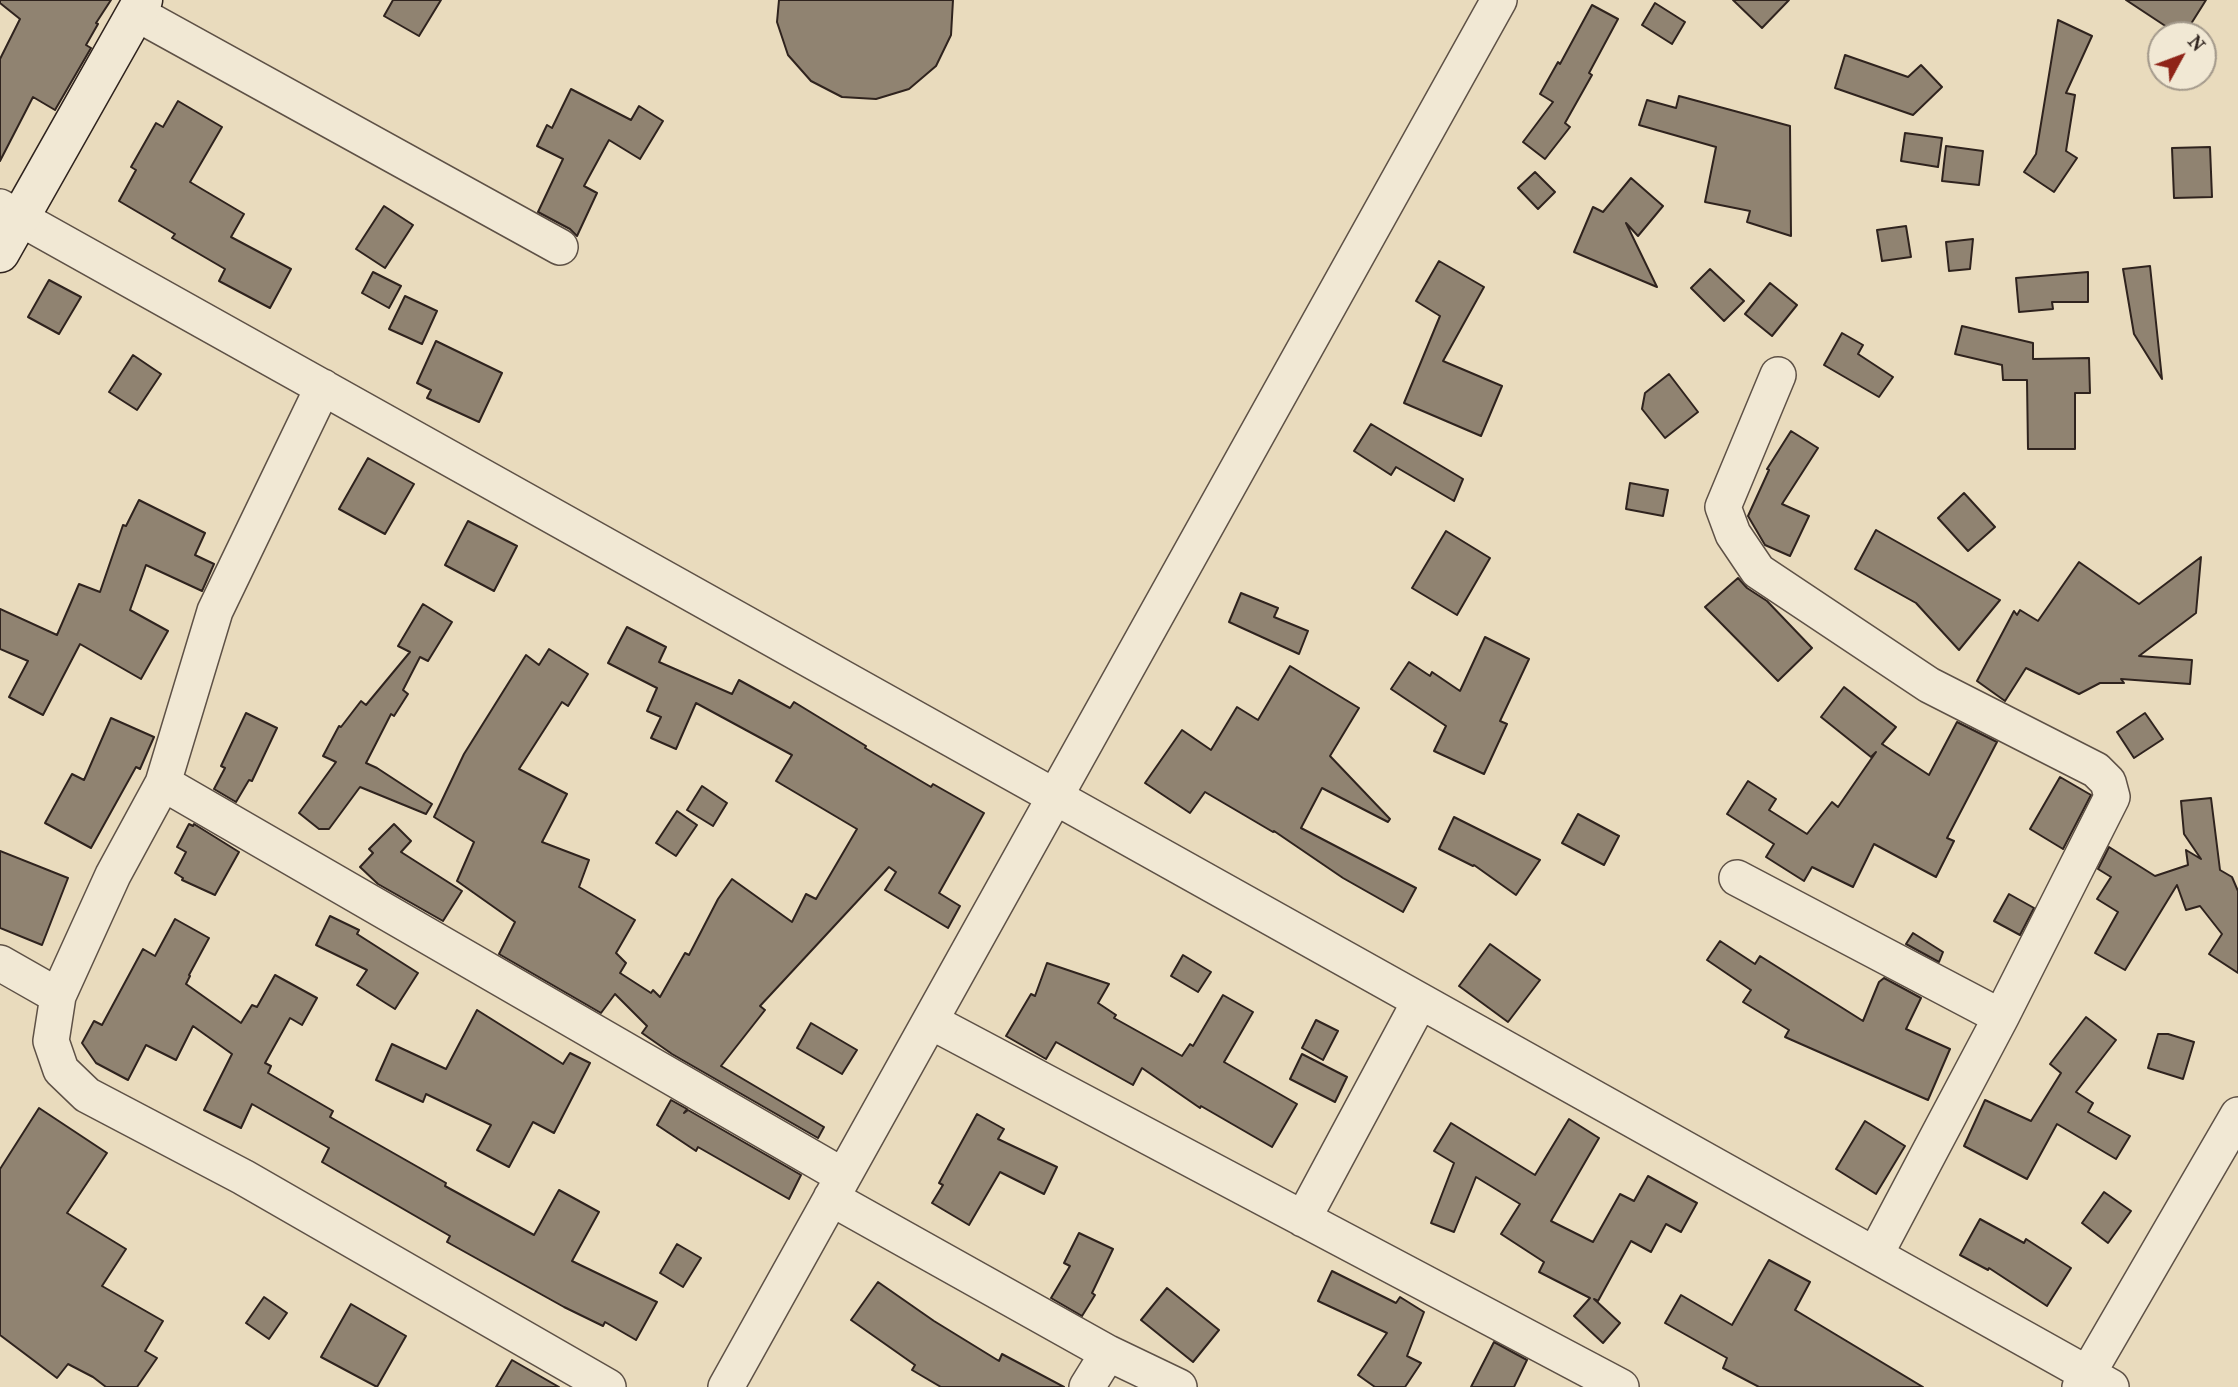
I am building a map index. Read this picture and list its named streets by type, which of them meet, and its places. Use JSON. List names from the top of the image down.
{
  "north": "top right"
}
